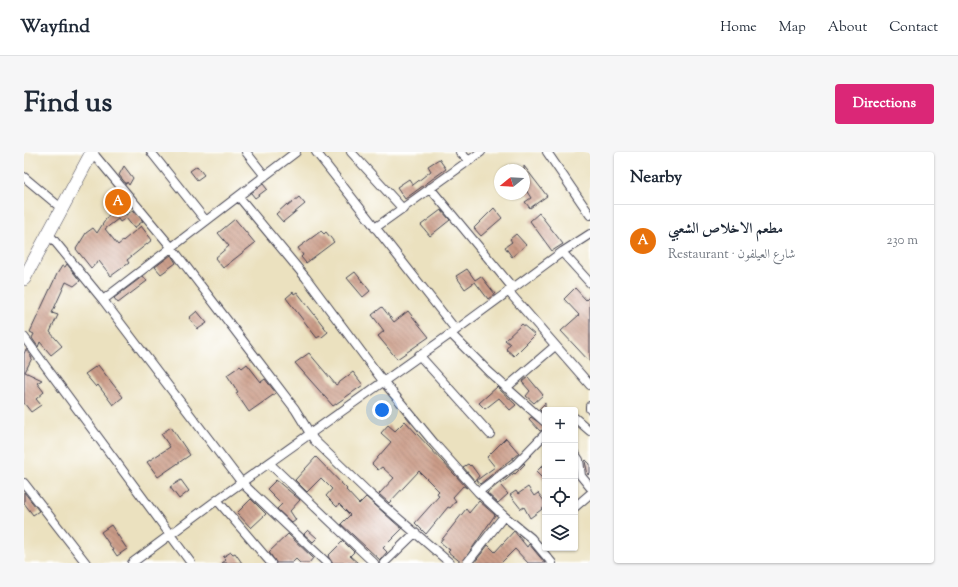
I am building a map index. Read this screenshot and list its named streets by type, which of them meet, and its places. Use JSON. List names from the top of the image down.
{
  "north": "left",
  "page": {
    "header": "Wayfind",
    "nav": [
      "Home",
      "Map",
      "About",
      "Contact"
    ],
    "title": "Find us",
    "buttons": "Directions",
    "heading": "Nearby",
    "pins": "A",
    "list": [
      {
        "mark": "A",
        "name": "مطعم الاخلاص الشعبي",
        "note": "Restaurant · شارع العيلفون",
        "value": "230 m"
      }
    ],
    "map_buttons": ["+", "−"]
  }
}
